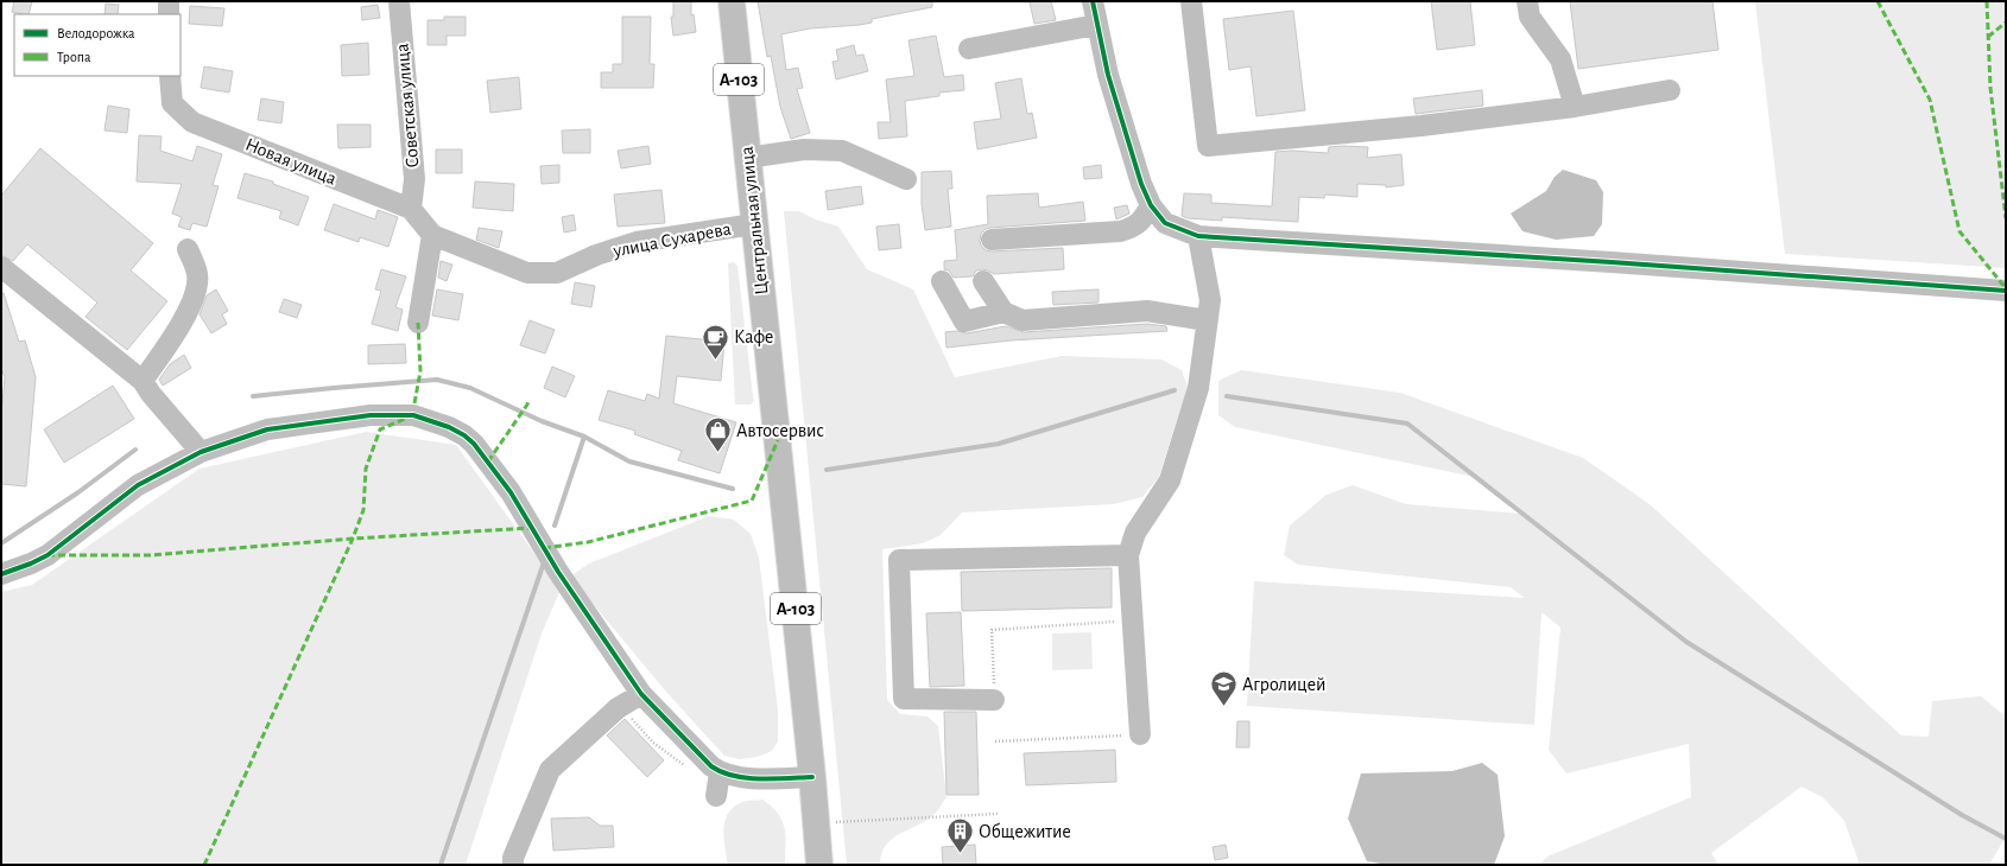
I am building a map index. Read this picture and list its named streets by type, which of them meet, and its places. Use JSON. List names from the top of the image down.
{
  "streets": {
    "main road": ["А-103", "Центральная улица"],
    "street": ["Советская улица", "Новая улица", "улица Сухарева"]
  },
  "crossings": [
    ["А-103", "Центральная улица"],
    ["Советская улица", "Новая улица"],
    ["Новая улица", "улица Сухарева"],
    ["Центральная улица", "улица Сухарева"]
  ],
  "places": {
    "cafe": ["Кафе"],
    "shop": ["Автосервис"],
    "school or university": ["Агролицей"],
    "building": ["Общежитие"]
  },
  "legend": ["Велодорожка", "Тропа"]
}
